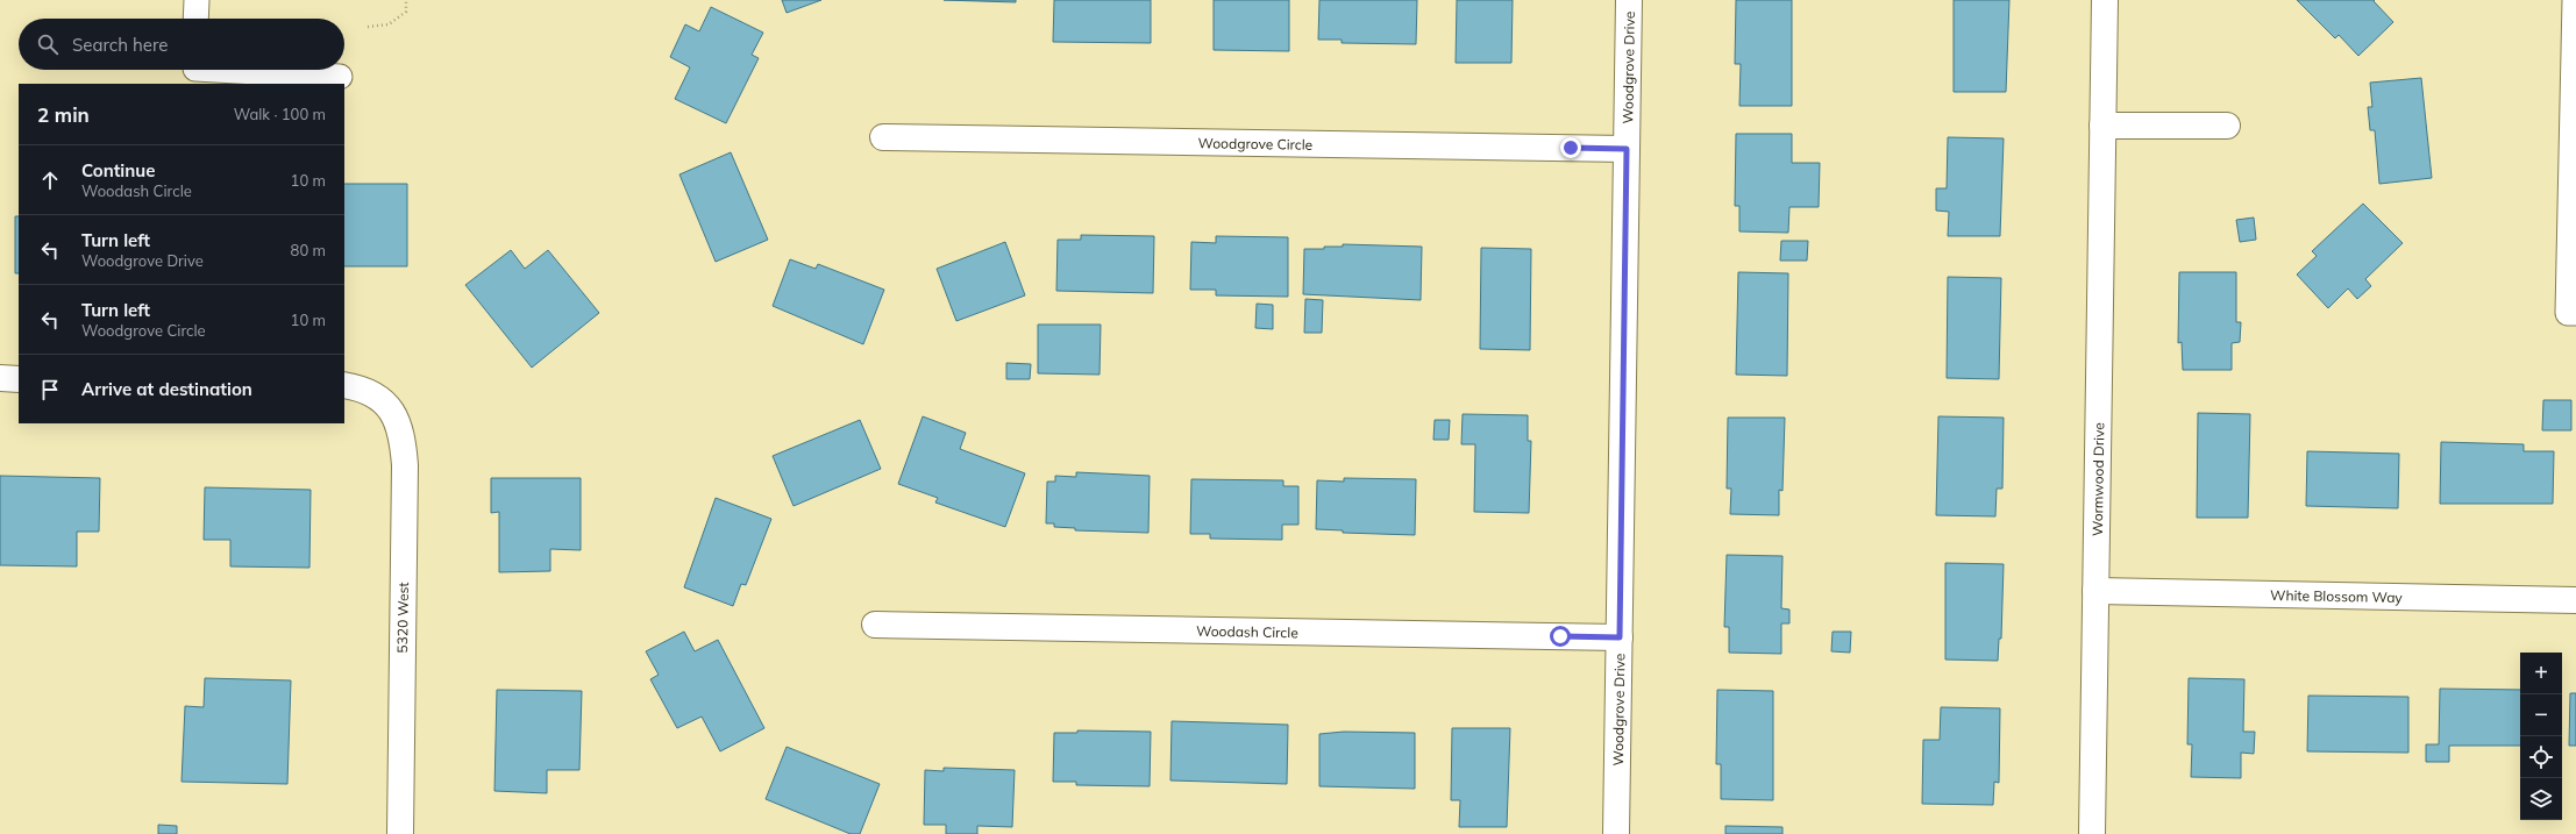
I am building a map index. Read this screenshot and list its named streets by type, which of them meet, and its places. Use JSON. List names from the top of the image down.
{
  "streets": {
    "street": [
      "Woodgrove Drive",
      "Woodgrove Circle",
      "Wormwood Drive",
      "White Blossom Way",
      "5320 West",
      "Woodash Circle"
    ]
  },
  "crossings": [
    ["Woodgrove Drive", "Woodgrove Circle"],
    ["Woodgrove Drive", "Woodash Circle"],
    ["Wormwood Drive", "White Blossom Way"]
  ],
  "page": {
    "search": "Search here",
    "heading": ["2 min", "Walk · 100 m"],
    "list": [
      ["Continue", "Woodash Circle", "10 m"],
      ["Turn left", "Woodgrove Drive", "80 m"],
      ["Turn left", "Woodgrove Circle", "10 m"],
      "Arrive at destination"
    ],
    "map_buttons": ["+", "−"]
  }
}
